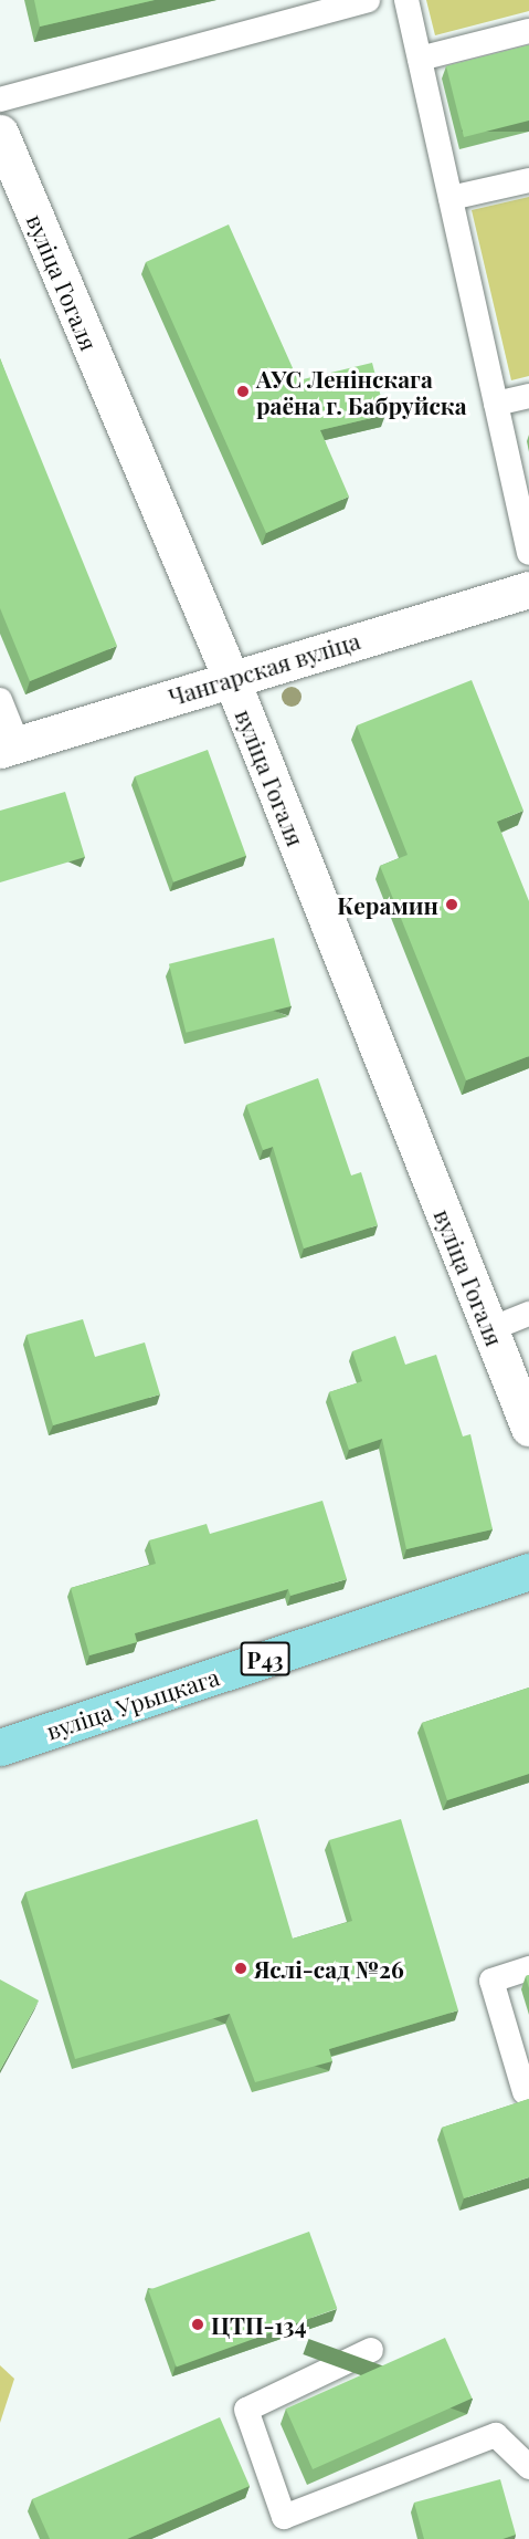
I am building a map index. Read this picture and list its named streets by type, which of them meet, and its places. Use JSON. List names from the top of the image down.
{
  "streets": {
    "main road": ["Р43", "вуліца Урыцкага"],
    "street": ["вуліца Гогаля", "Чангарская вуліца"]
  },
  "crossings": [
    ["вуліца Гогаля", "Чангарская вуліца"]
  ],
  "places": [
    "АУС Ленінскага раёна г. Бабруйска",
    "Керамин",
    "Яслі-сад №26",
    "ЦТП-134"
  ]
}
